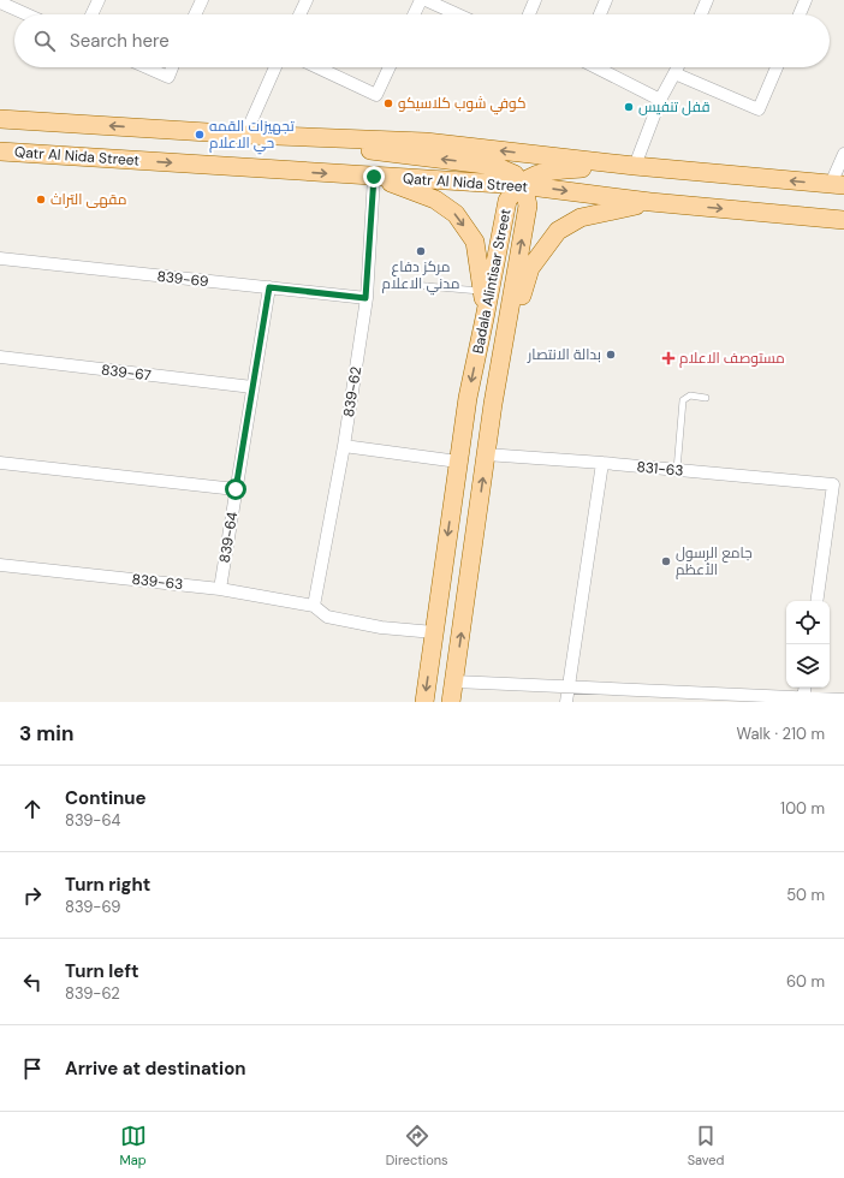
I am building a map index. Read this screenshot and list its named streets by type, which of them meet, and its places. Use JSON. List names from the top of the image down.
{
  "streets": {
    "main road": ["Qatr Al Nida Street", "Badala Alintisar Street"],
    "street": [
      "839-69",
      "839-67",
      "839-62",
      "831-63",
      "839-64",
      "839-63"
    ]
  },
  "crossings": [
    ["Qatr Al Nida Street", "Badala Alintisar Street"],
    ["Qatr Al Nida Street", "839-62"],
    ["839-69", "839-62"],
    ["839-69", "839-64"],
    ["Badala Alintisar Street", "831-63"],
    ["839-67", "839-64"],
    ["839-62", "839-63"],
    ["839-64", "839-63"]
  ],
  "places": {
    "other": [
      "كوفي شوب كلاسيكو",
      "قفل تنفيس",
      "تجهيزات القمه حي الاعلام",
      "مقهى التراث",
      "مركز دفاع مدني الاعلام",
      "بدالة الانتصار",
      "جامع الرسول الأعظم"
    ],
    "health": ["مستوصف الاعلام"]
  },
  "page": {
    "search": "Search here",
    "heading": ["3 min", "Walk · 210 m"],
    "list": [
      ["Continue", "839-64", "100 m"],
      ["Turn right", "839-69", "50 m"],
      ["Turn left", "839-62", "60 m"],
      "Arrive at destination"
    ],
    "nav": ["Map", "Directions", "Saved"]
  }
}
